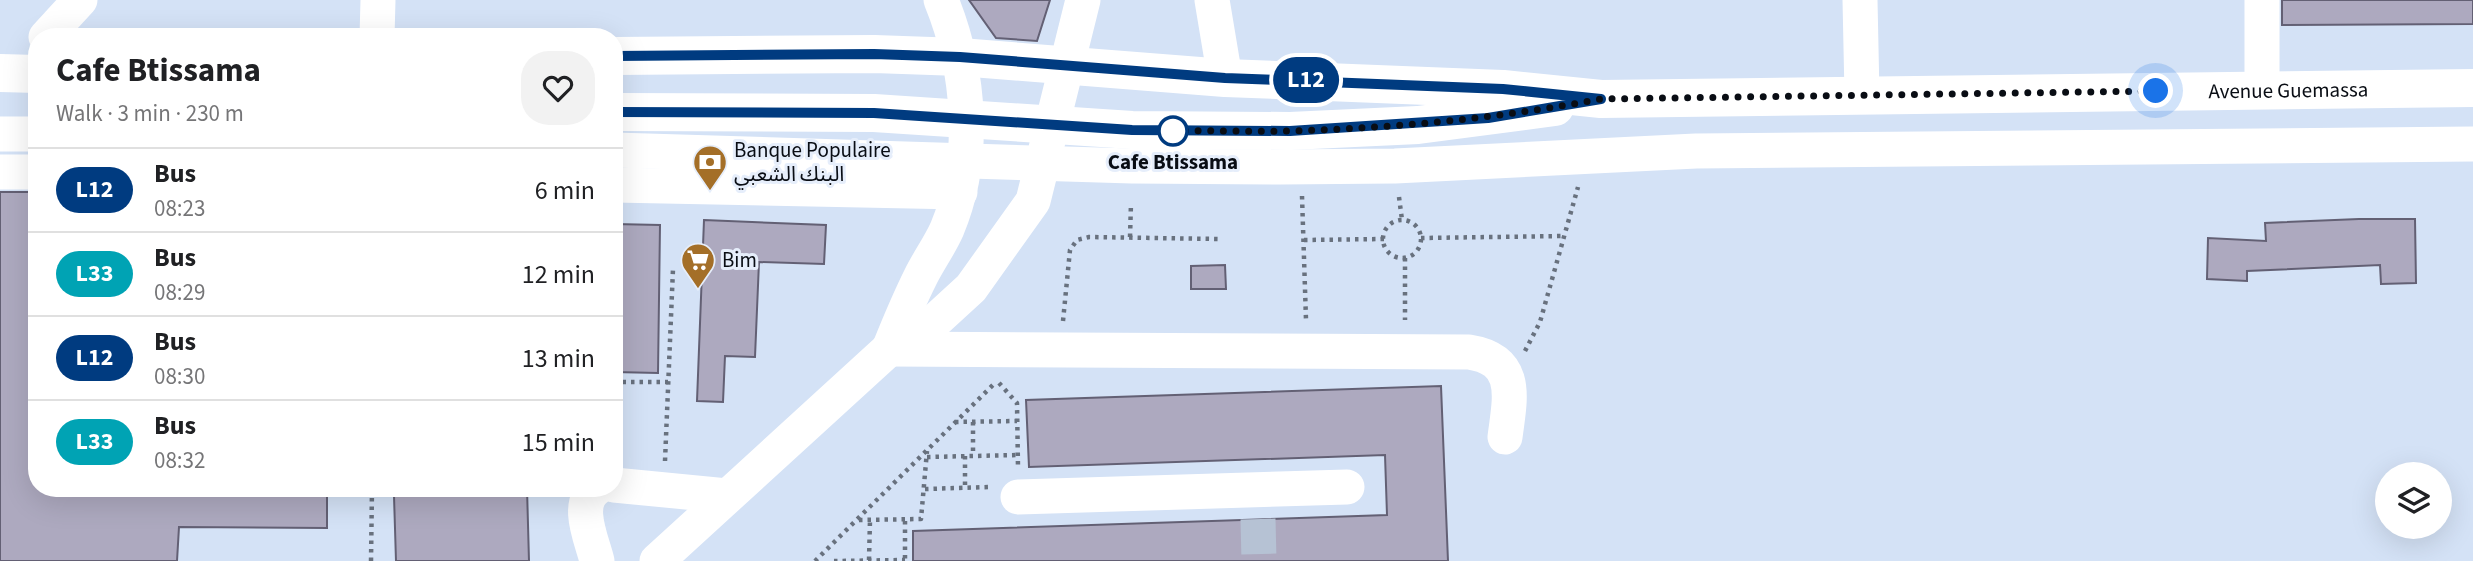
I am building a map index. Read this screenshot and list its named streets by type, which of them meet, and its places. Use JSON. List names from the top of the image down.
{
  "streets": {
    "main road": ["Avenue Guemassa"]
  },
  "places": {
    "other": ["Cafe Btissama"],
    "bank": ["Banque Populaire البنك الشعبي"],
    "supermarket": ["Bim"]
  },
  "lines": ["bus line L12"],
  "page": {
    "on_map": "L12",
    "heading": ["Cafe Btissama", "Walk · 3 min · 230 m"],
    "list": [
      {
        "mark": "L12",
        "name": "Bus",
        "note": "08:23",
        "value": "6 min"
      },
      {
        "mark": "L33",
        "name": "Bus",
        "note": "08:29",
        "value": "12 min"
      },
      {
        "mark": "L12",
        "name": "Bus",
        "note": "08:30",
        "value": "13 min"
      },
      {
        "mark": "L33",
        "name": "Bus",
        "note": "08:32",
        "value": "15 min"
      }
    ]
  }
}
